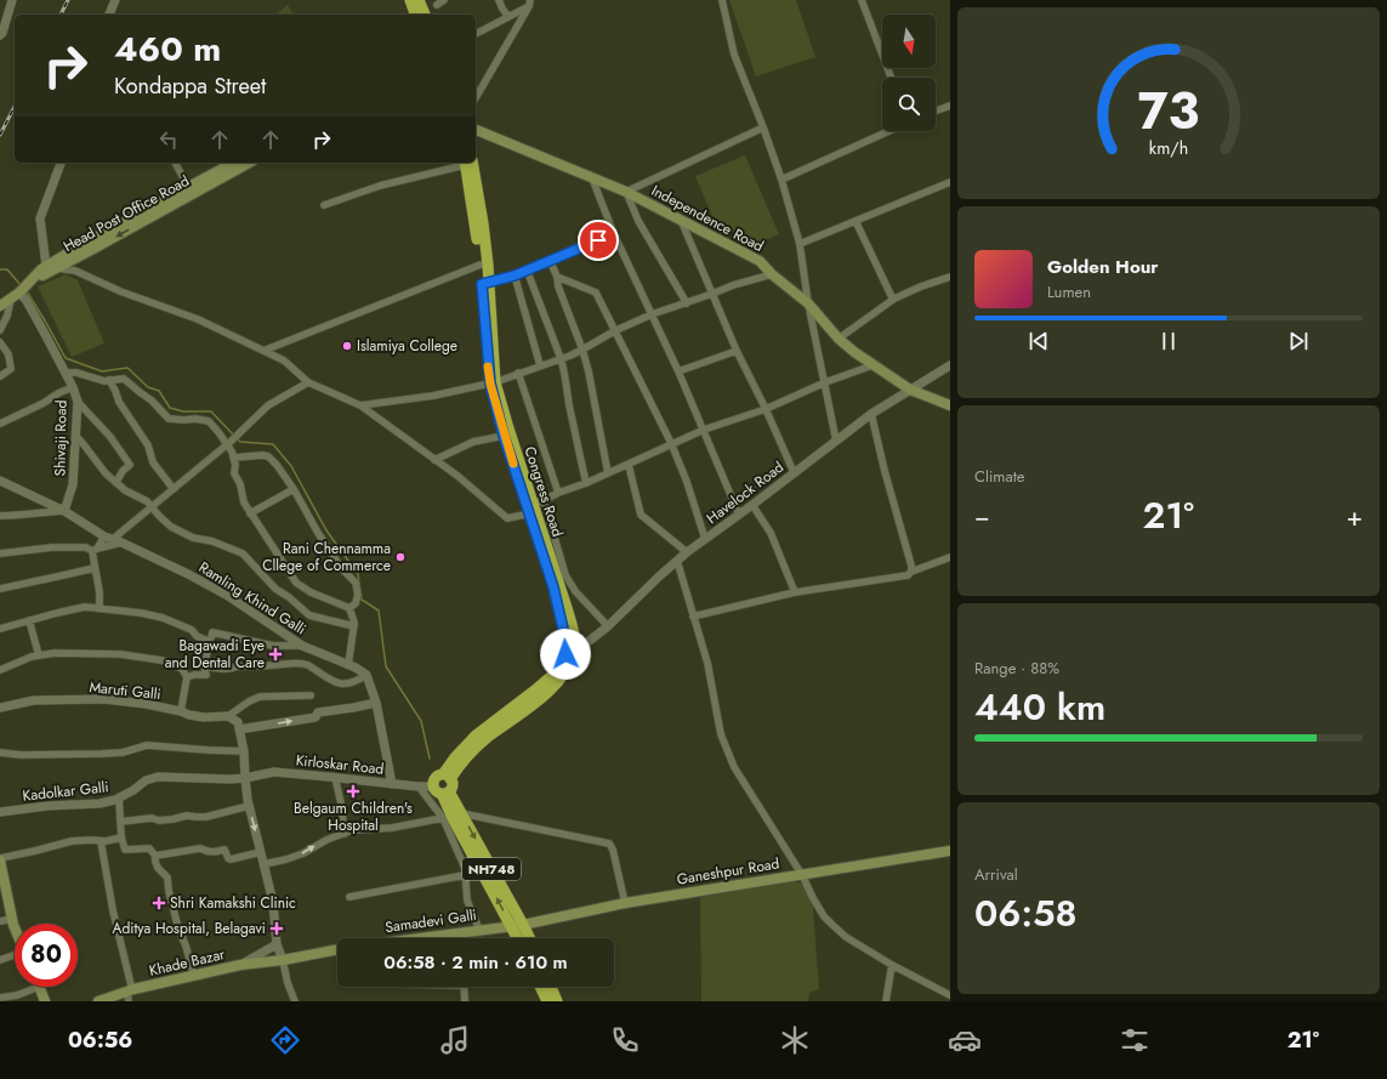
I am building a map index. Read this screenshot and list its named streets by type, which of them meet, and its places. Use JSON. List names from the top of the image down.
{
  "streets": {
    "highway": ["Congress Road", "NH748"],
    "main road": [
      "Head Post Office Road",
      "Independence Road",
      "Ganeshpur Road",
      "Samadevi Galli",
      "Khade Bazar"
    ],
    "street": [
      "Shivaji Road",
      "Havelock Road",
      "Ramling Khind Galli",
      "Maruti Galli",
      "Kirloskar Road",
      "Kadolkar Galli"
    ]
  },
  "crossings": [
    ["Head Post Office Road", "Shivaji Road"],
    ["Independence Road", "Havelock Road"],
    ["Shivaji Road", "Ramling Khind Galli"],
    ["Congress Road", "Havelock Road"],
    ["Kirloskar Road", "Kadolkar Galli"],
    ["Kirloskar Road", "NH748"],
    ["NH748", "Ganeshpur Road"],
    ["NH748", "Samadevi Galli"],
    ["Ganeshpur Road", "Samadevi Galli"]
  ],
  "places": {
    "other": ["Islamiya College", "Rani Chennamma Cllege of Commerce"],
    "health": [
      "Bagawadi Eye and Dental Care",
      "Belgaum Children's Hospital",
      "Shri Kamakshi Clinic",
      "Aditya Hospital, Belagavi"
    ]
  },
  "north": "bottom",
  "page": {
    "turn": ["460 m", "Kondappa Street"],
    "song": ["Golden Hour", "Lumen"],
    "tile": [
      "Climate",
      ["Range · 88%", "440 km"],
      ["Arrival", "06:58"]
    ],
    "heat": ["−", "21°", "+"],
    "limit": "80",
    "trip": "06:58 · 2 min · 610 m",
    "tabs": ["06:56", "21°"],
    "gauge": ["73", "km/h"]
  }
}
